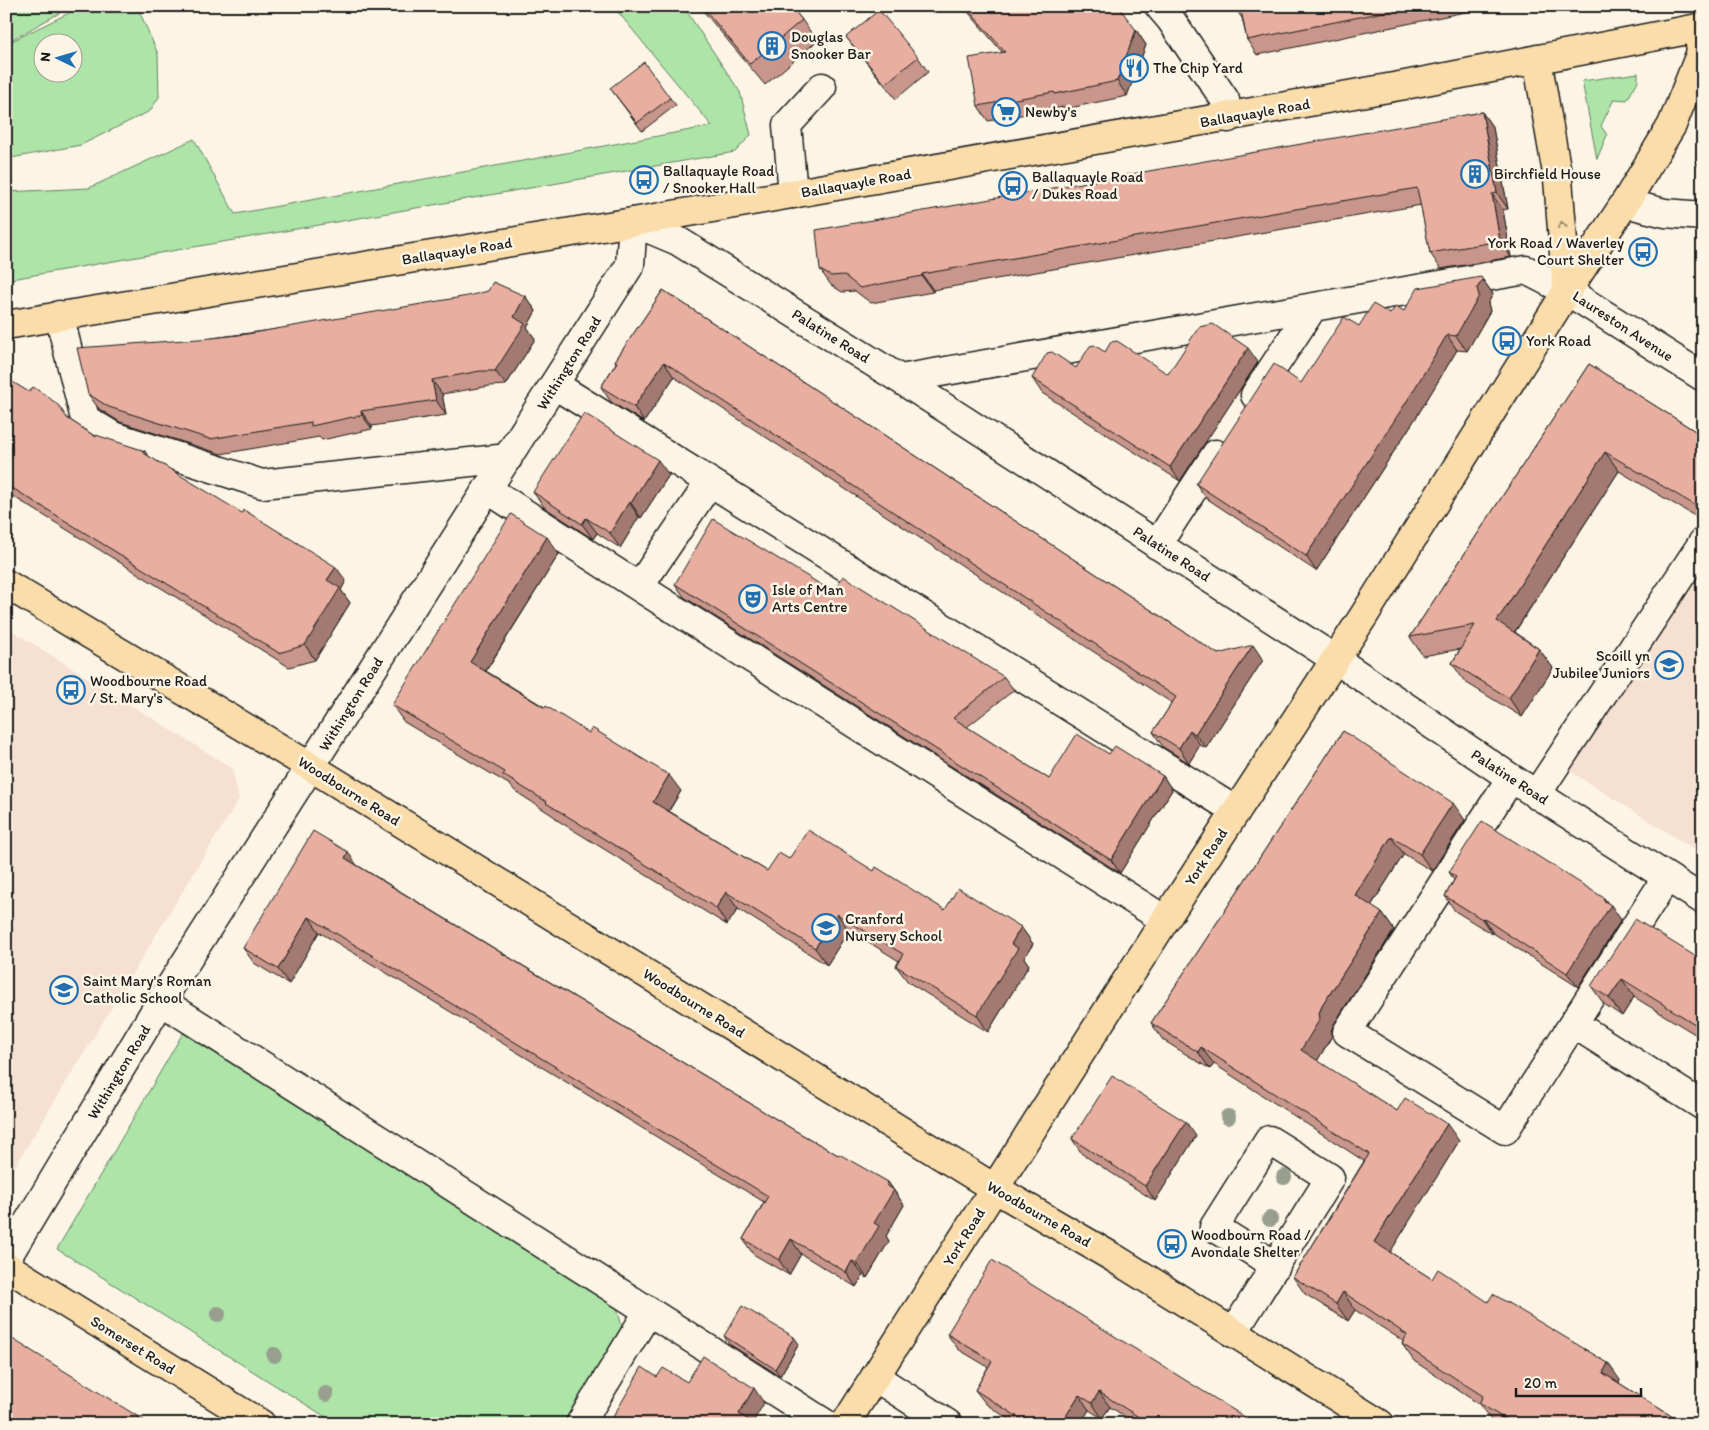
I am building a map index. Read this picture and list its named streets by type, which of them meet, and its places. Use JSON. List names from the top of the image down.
{
  "streets": {
    "main road": [
      "Ballaquayle Road",
      "Woodbourne Road",
      "York Road",
      "Somerset Road"
    ],
    "street": ["Laureston Avenue", "Palatine Road", "Withington Road"]
  },
  "crossings": [
    ["Ballaquayle Road", "Palatine Road"],
    ["Ballaquayle Road", "Withington Road"],
    ["Ballaquayle Road", "York Road"],
    ["Laureston Avenue", "Palatine Road"],
    ["Laureston Avenue", "York Road"],
    ["Palatine Road", "Withington Road"],
    ["Palatine Road", "York Road"],
    ["Withington Road", "Woodbourne Road"],
    ["Woodbourne Road", "York Road"]
  ],
  "places": {
    "building": ["Douglas Snooker Bar", "Birchfield House"],
    "restaurant": ["The Chip Yard"],
    "supermarket": ["Newby's"],
    "bus stop": [
      "Ballaquayle Road / Snooker Hall",
      "Ballaquayle Road / Dukes Road",
      "York Road / Waverley Court Shelter",
      "York Road",
      "Woodbourne Road / St. Mary's",
      "Woodbourn Road / Avondale Shelter"
    ],
    "theatre": ["Isle of Man Arts Centre"],
    "school or university": ["Scoill yn Jubilee Juniors", "Cranford Nursery School", "Saint Mary's Roman Catholic School"]
  },
  "scale_bar": "20 m",
  "north": "left"
}
